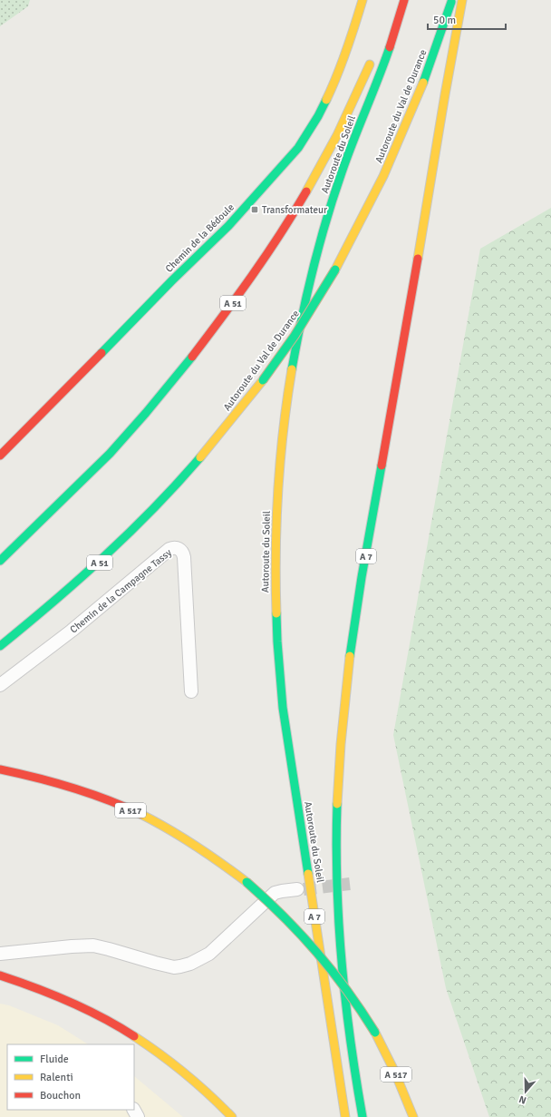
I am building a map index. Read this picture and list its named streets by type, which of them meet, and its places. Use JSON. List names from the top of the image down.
{
  "streets": {
    "main road": [
      "Autoroute du Val de Durance",
      "Autoroute du Soleil",
      "Chemin de la Bédoule",
      "A 51",
      "A 7",
      "A 517"
    ],
    "street": ["Chemin de la Campagne Tassy"]
  },
  "places": {
    "transit": ["Transformateur"]
  },
  "legend": ["Fluide", "Ralenti", "Bouchon"],
  "scale_bar": "50 m",
  "north": "bottom"
}
